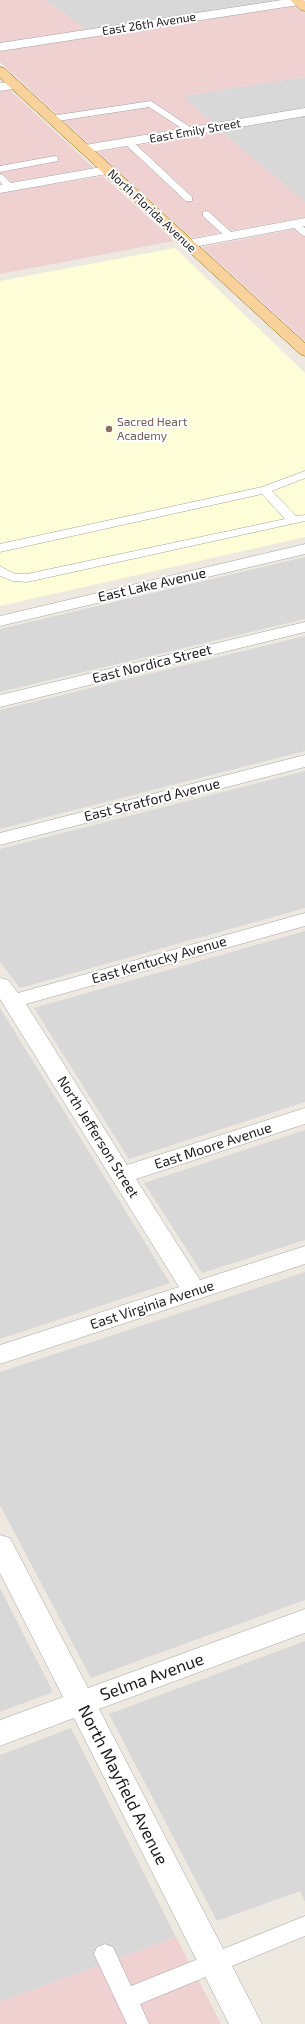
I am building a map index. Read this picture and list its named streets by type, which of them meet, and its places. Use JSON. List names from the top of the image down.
{
  "streets": {
    "main road": ["North Florida Avenue"],
    "street": [
      "East 26th Avenue",
      "East Emily Street",
      "East Lake Avenue",
      "East Nordica Street",
      "East Stratford Avenue",
      "East Kentucky Avenue",
      "North Jefferson Street",
      "East Moore Avenue",
      "East Virginia Avenue",
      "Selma Avenue",
      "North Mayfield Avenue"
    ]
  },
  "crossings": [
    ["East Emily Street", "North Florida Avenue"],
    ["East Kentucky Avenue", "North Jefferson Street"],
    ["North Jefferson Street", "East Moore Avenue"],
    ["North Jefferson Street", "East Virginia Avenue"],
    ["Selma Avenue", "North Mayfield Avenue"]
  ],
  "places": ["Sacred Heart Academy"]
}
